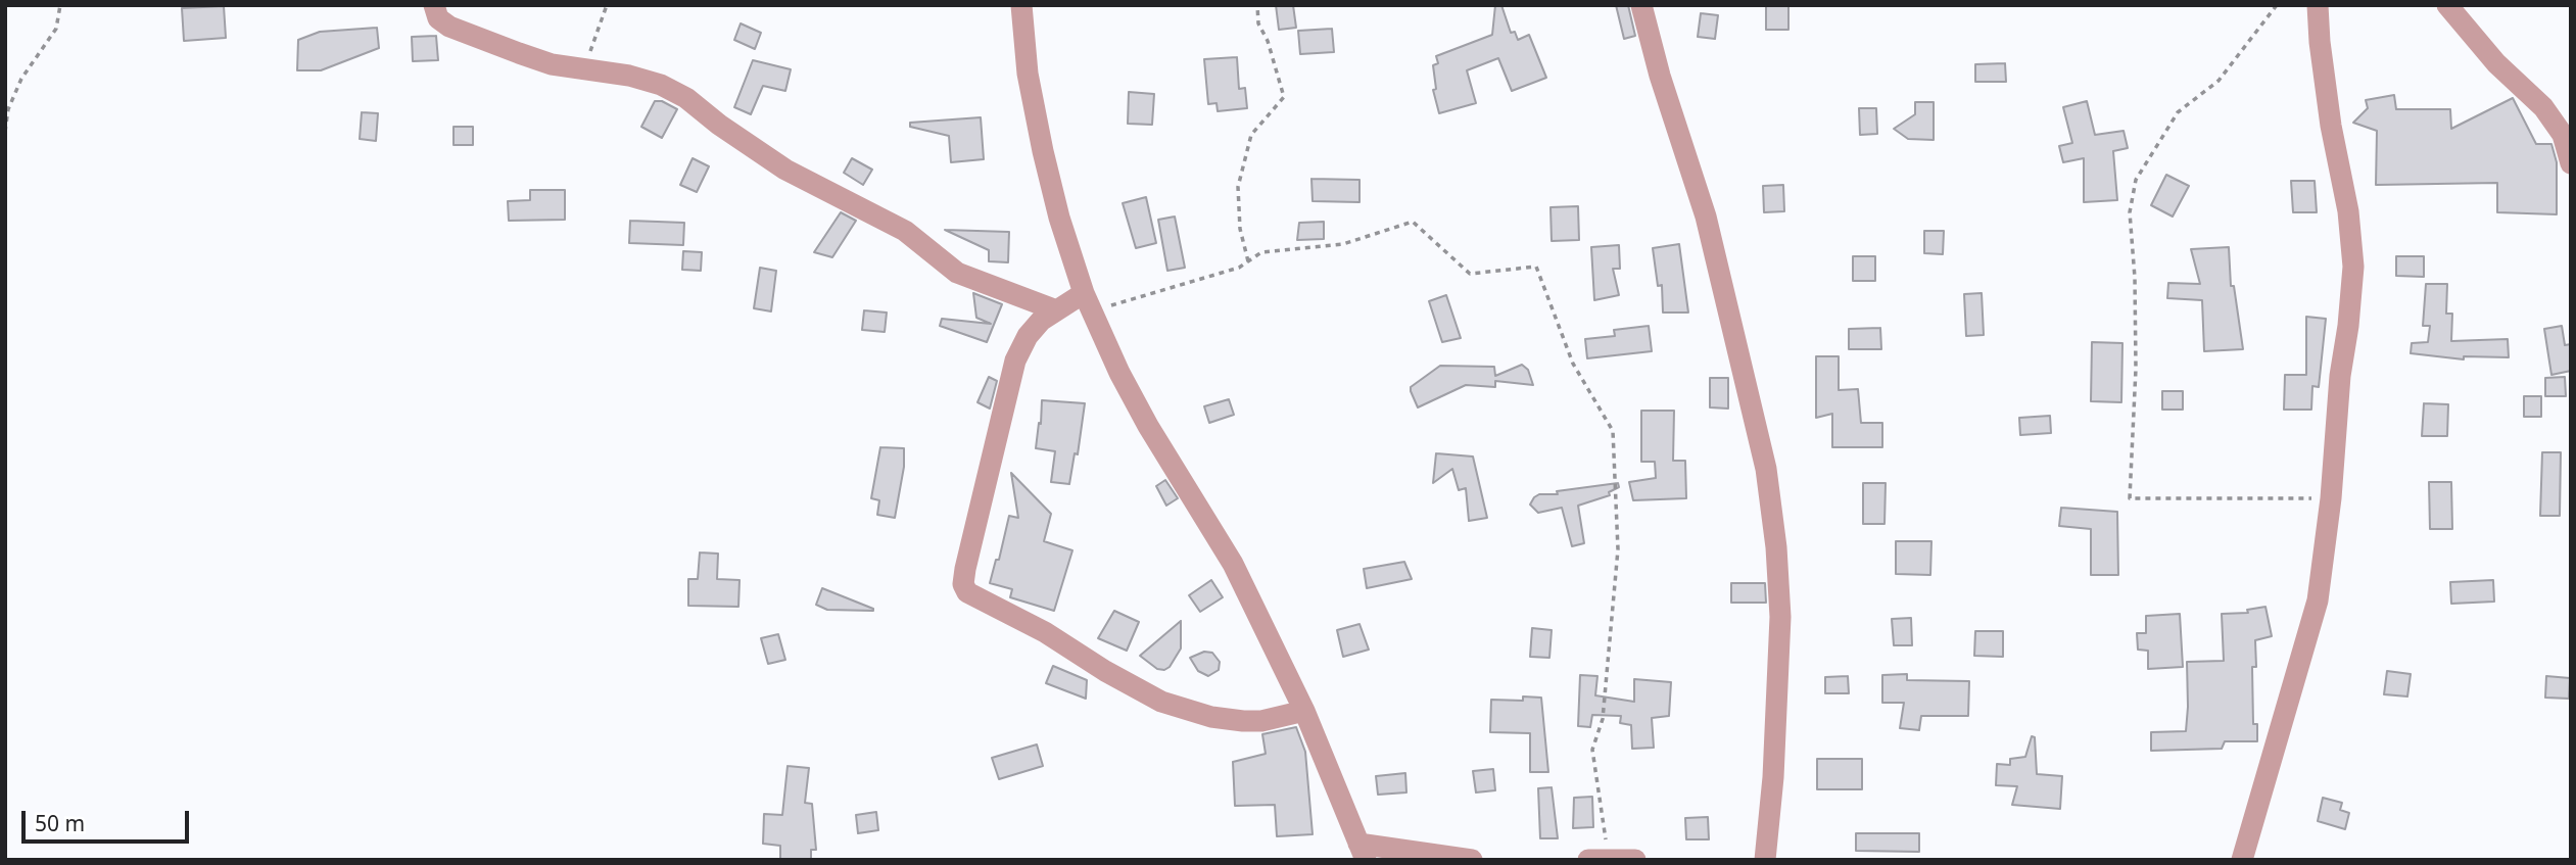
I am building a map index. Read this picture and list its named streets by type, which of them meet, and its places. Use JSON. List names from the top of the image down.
{
  "scale_bar": "50 m"
}
